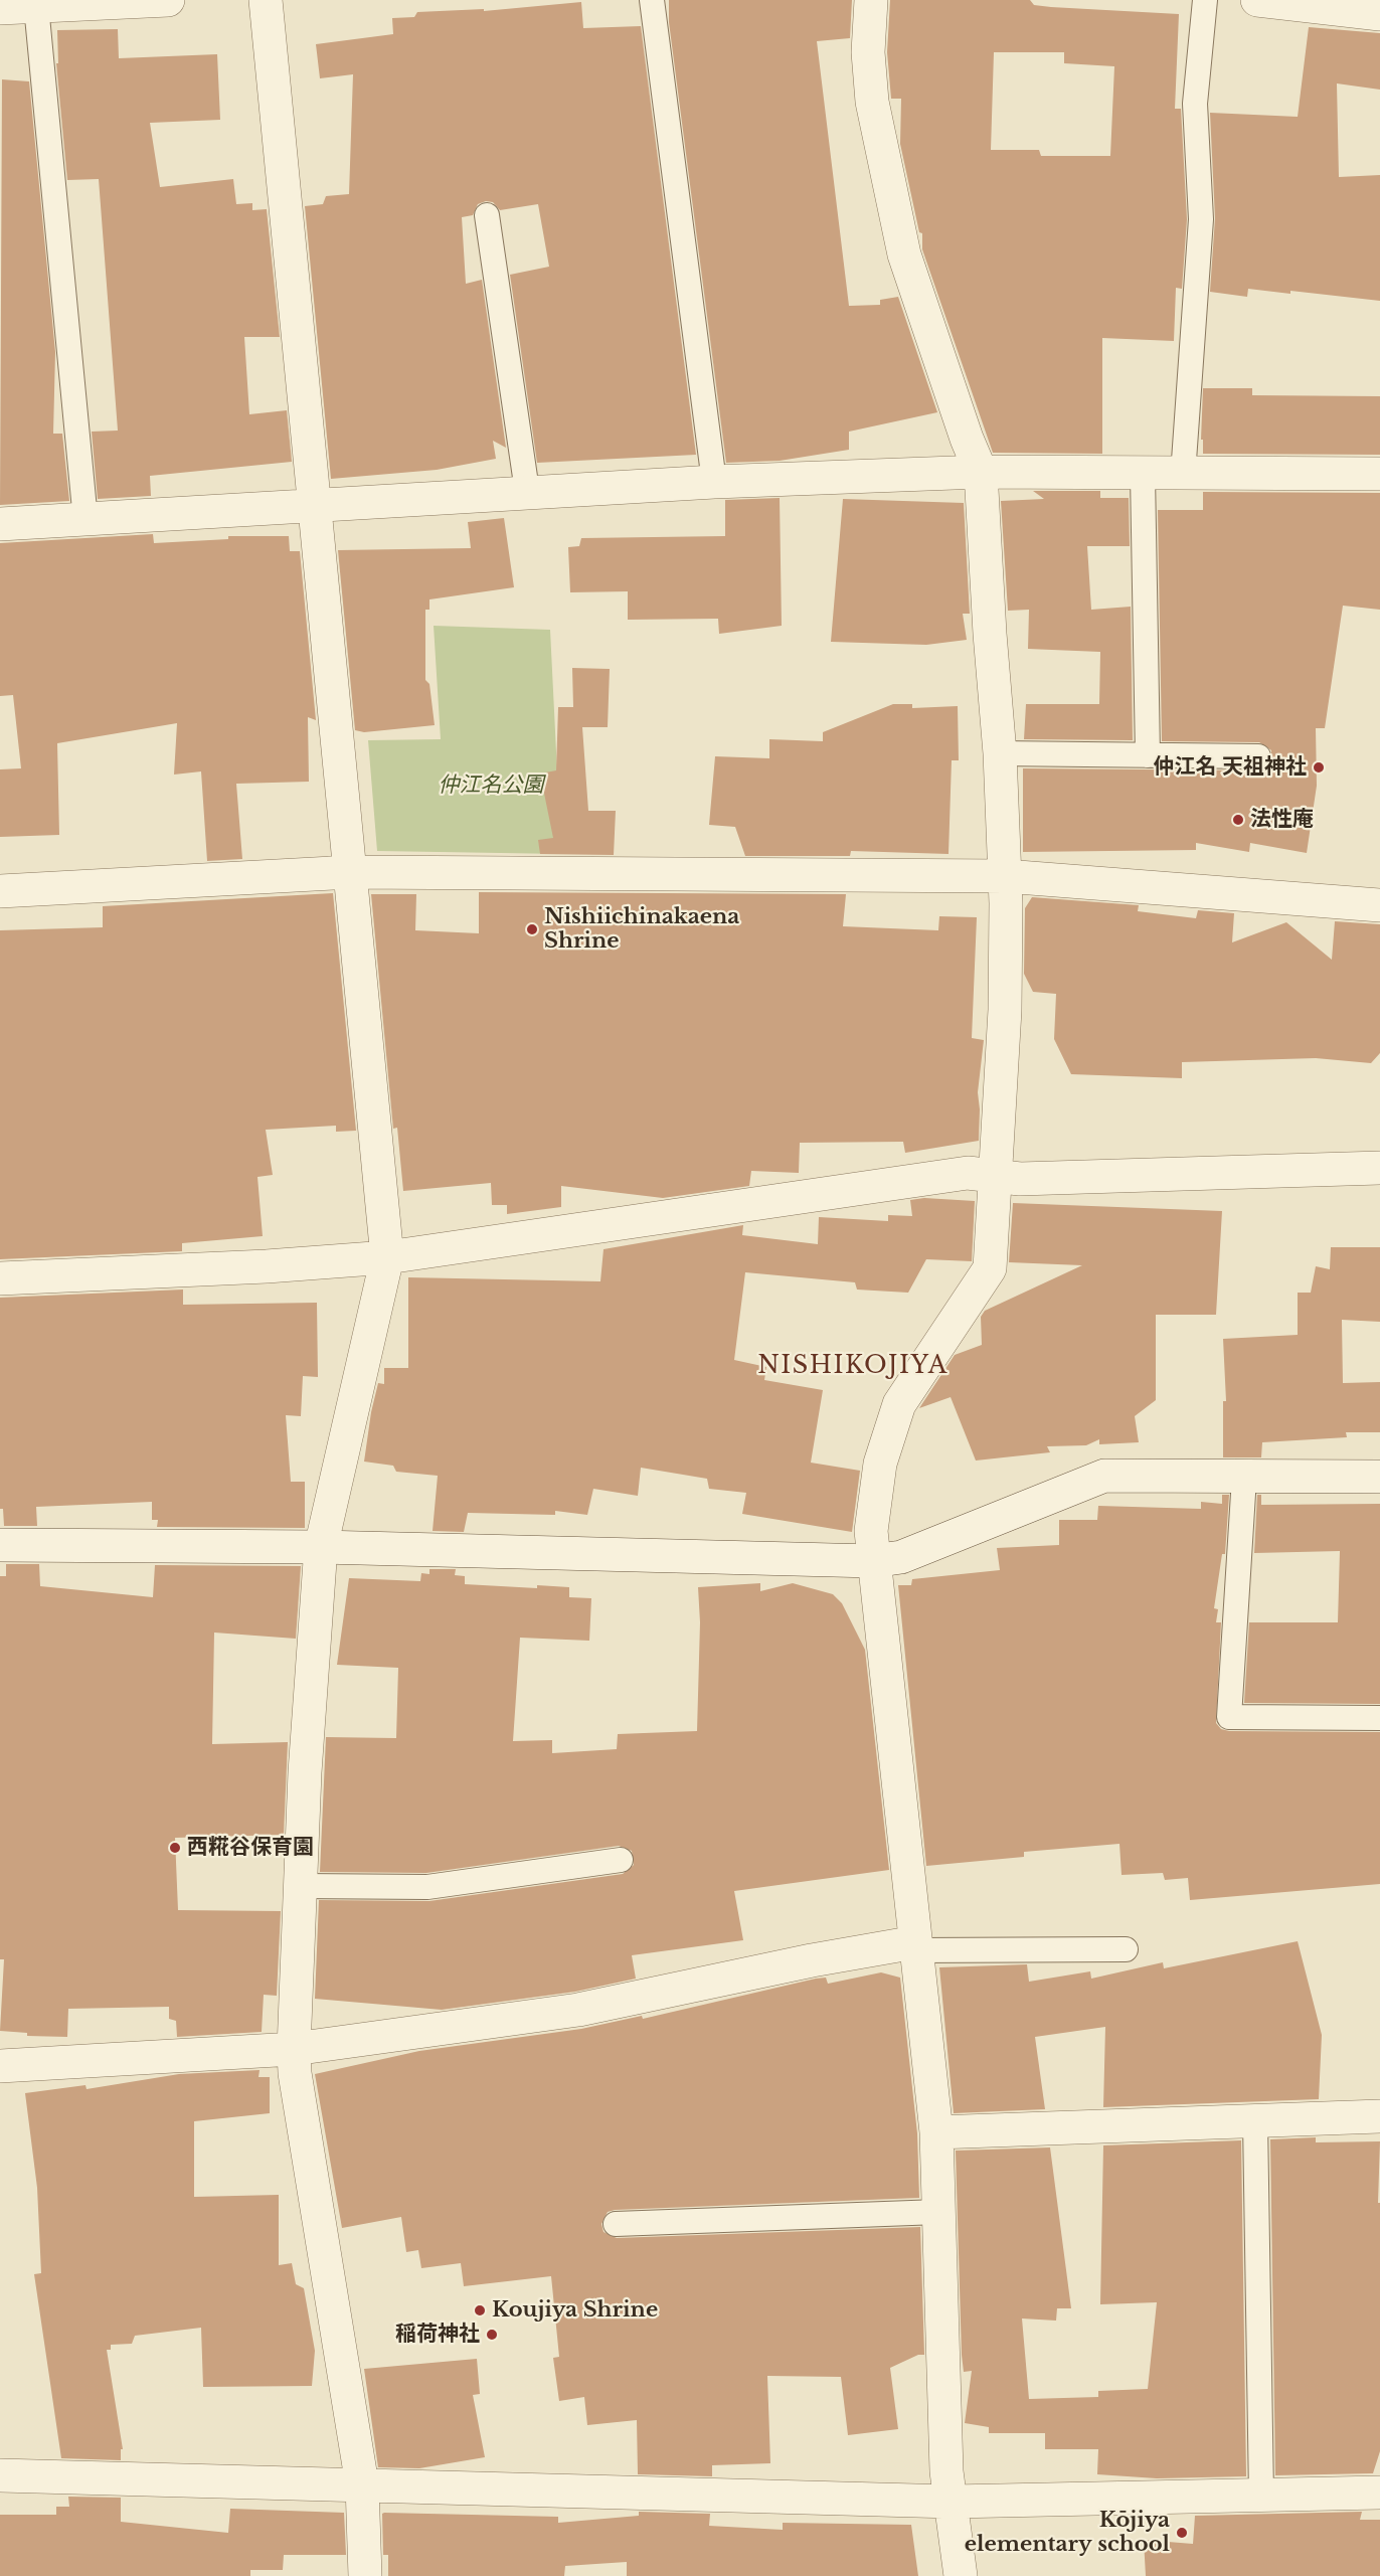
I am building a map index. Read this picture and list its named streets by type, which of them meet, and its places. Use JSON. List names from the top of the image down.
{
  "districts": ["NISHIKOJIYA"],
  "parks": ["仲江名公園"],
  "places": [
    "仲江名 天祖神社",
    "法性庵",
    "Nishiichinakaena Shrine",
    "西糀谷保育園",
    "Koujiya Shrine",
    "稲荷神社",
    "Kōjiya elementary school"
  ]
}
